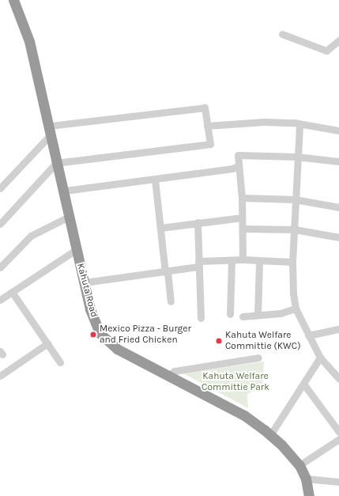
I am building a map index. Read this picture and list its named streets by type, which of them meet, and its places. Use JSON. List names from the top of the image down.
{
  "streets": {
    "highway": ["Kahuta Road"]
  },
  "parks": ["Kahuta Welfare Committie Park"],
  "places": ["Mexico Pizza - Burger and Fried Chicken", "Kahuta Welfare Committie (KWC)"]
}
